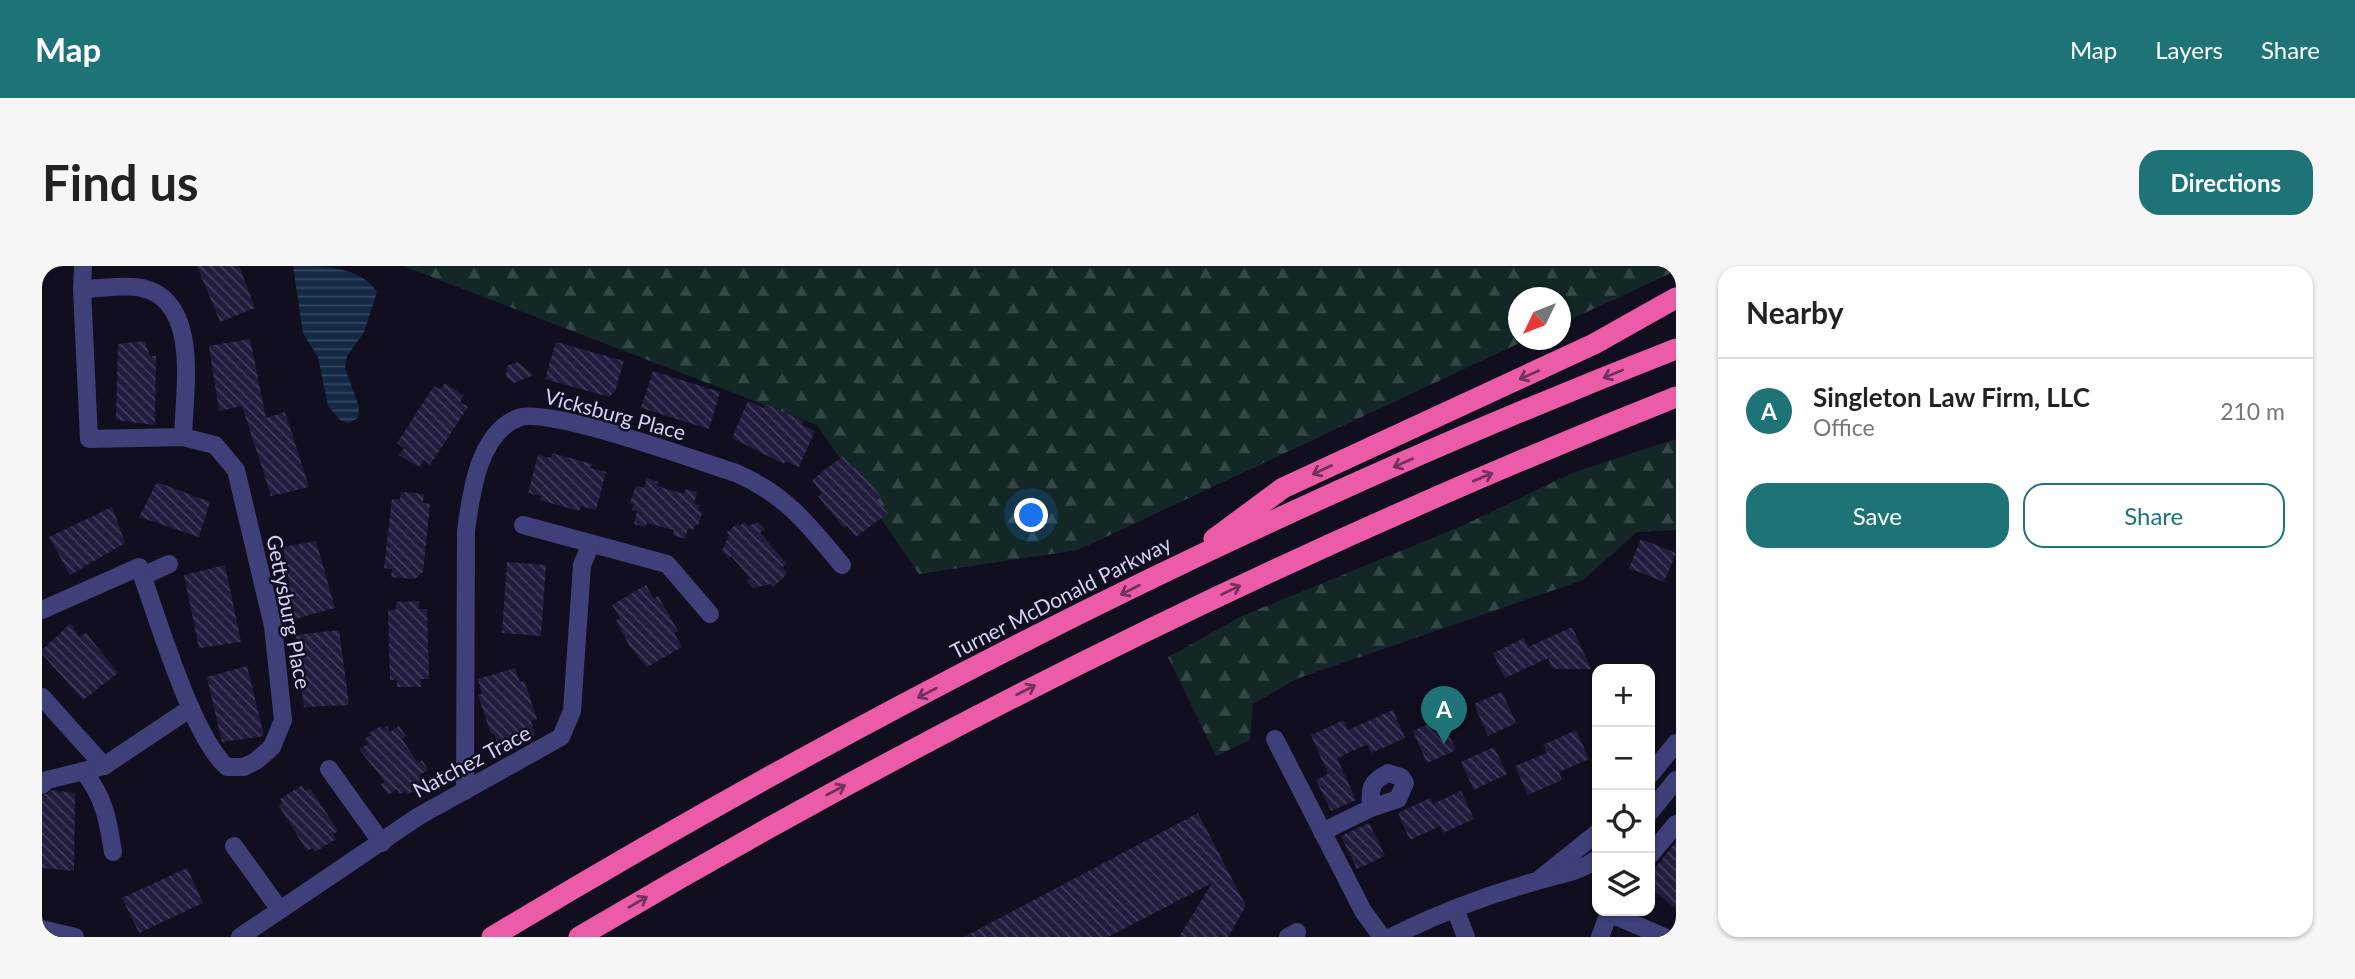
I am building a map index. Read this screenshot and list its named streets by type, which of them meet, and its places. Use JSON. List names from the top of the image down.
{
  "streets": {
    "highway": ["Turner McDonald Parkway"],
    "street": ["Vicksburg Place", "Gettysburg Place", "Natchez Trace"]
  },
  "crossings": [
    ["Vicksburg Place", "Natchez Trace"]
  ],
  "north": "bottom left",
  "page": {
    "header": "Map",
    "nav": ["Map", "Layers", "Share"],
    "buttons": [
      "Directions",
      ["Save", "Share"]
    ],
    "title": "Find us",
    "heading": "Nearby",
    "list": [
      {
        "mark": "A",
        "name": "Singleton Law Firm, LLC",
        "note": "Office",
        "value": "210 m"
      }
    ],
    "map_buttons": ["+", "−"],
    "pins": "A"
  }
}
